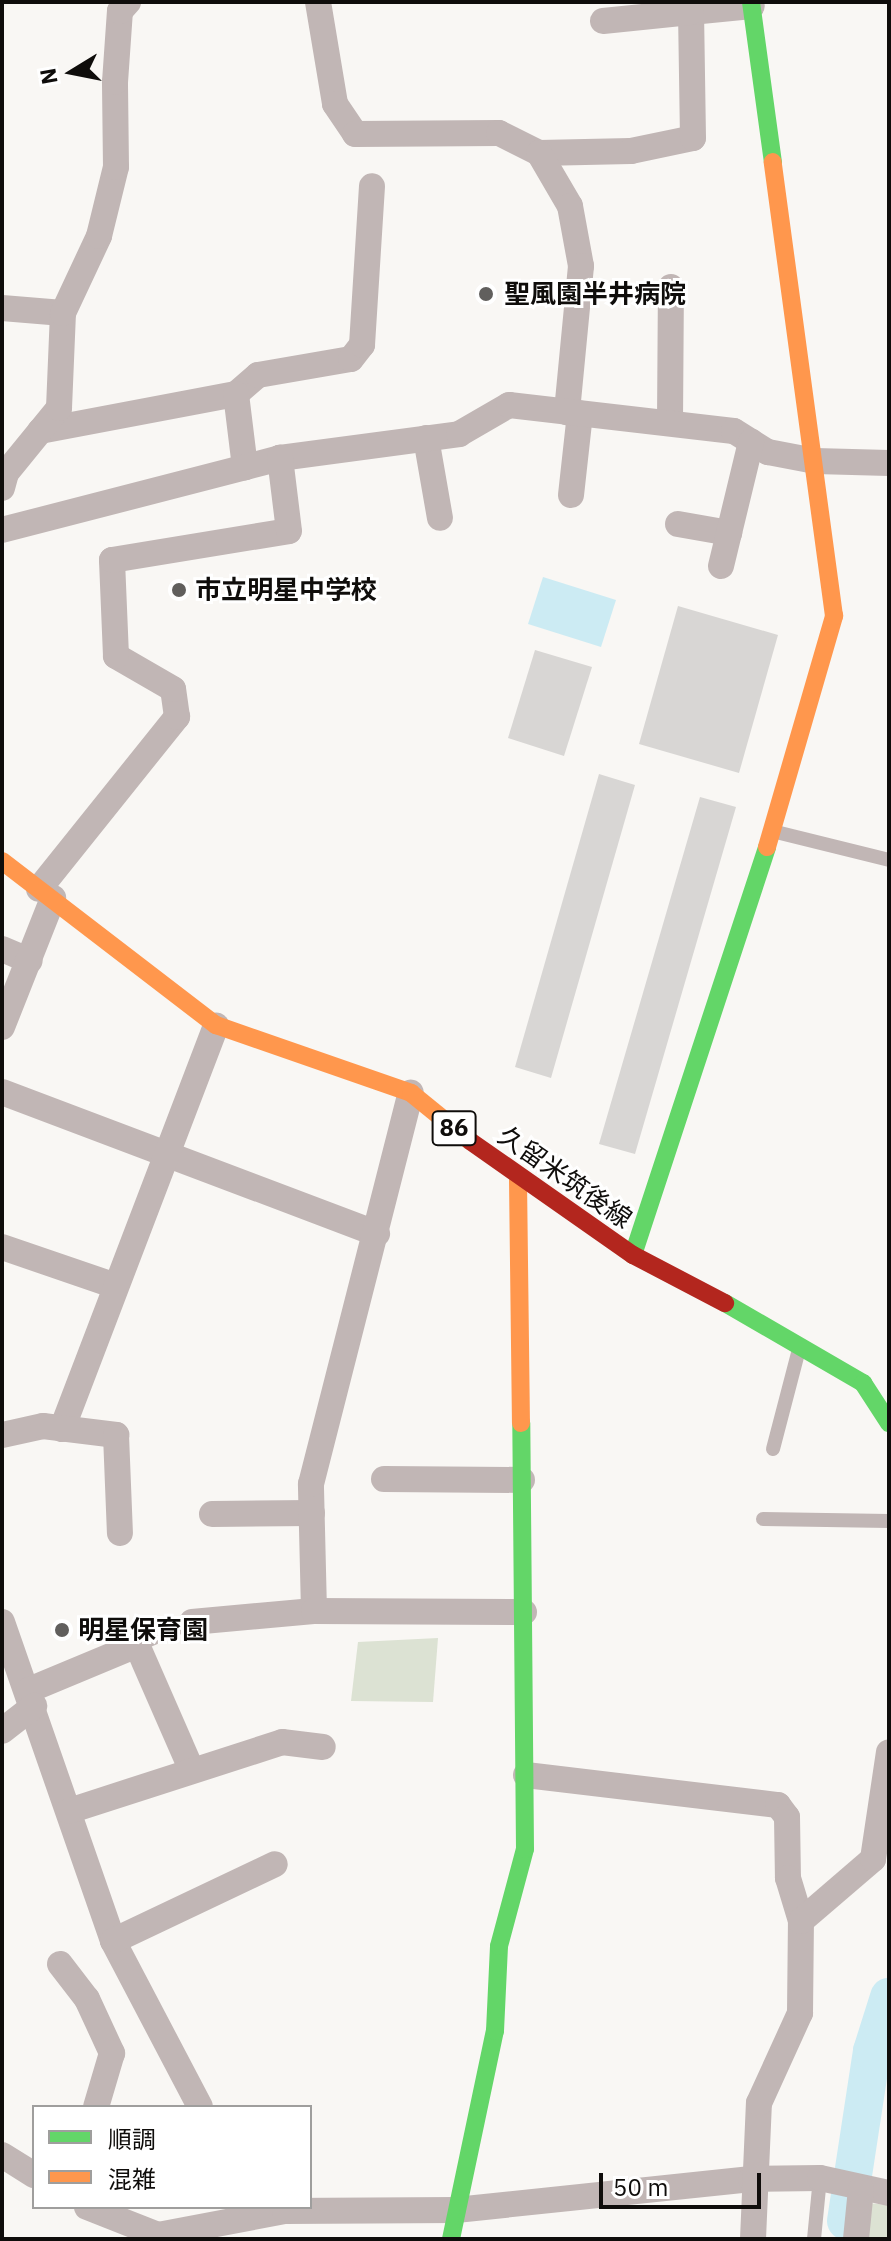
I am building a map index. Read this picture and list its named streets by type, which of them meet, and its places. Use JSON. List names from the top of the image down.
{
  "streets": {
    "street": ["86", "久留米筑後線"]
  },
  "places": ["聖風園半井病院", "市立明星中学校", "明星保育園"],
  "legend": ["順調", "混雑"],
  "scale_bar": "50 m",
  "north": "left"
}
